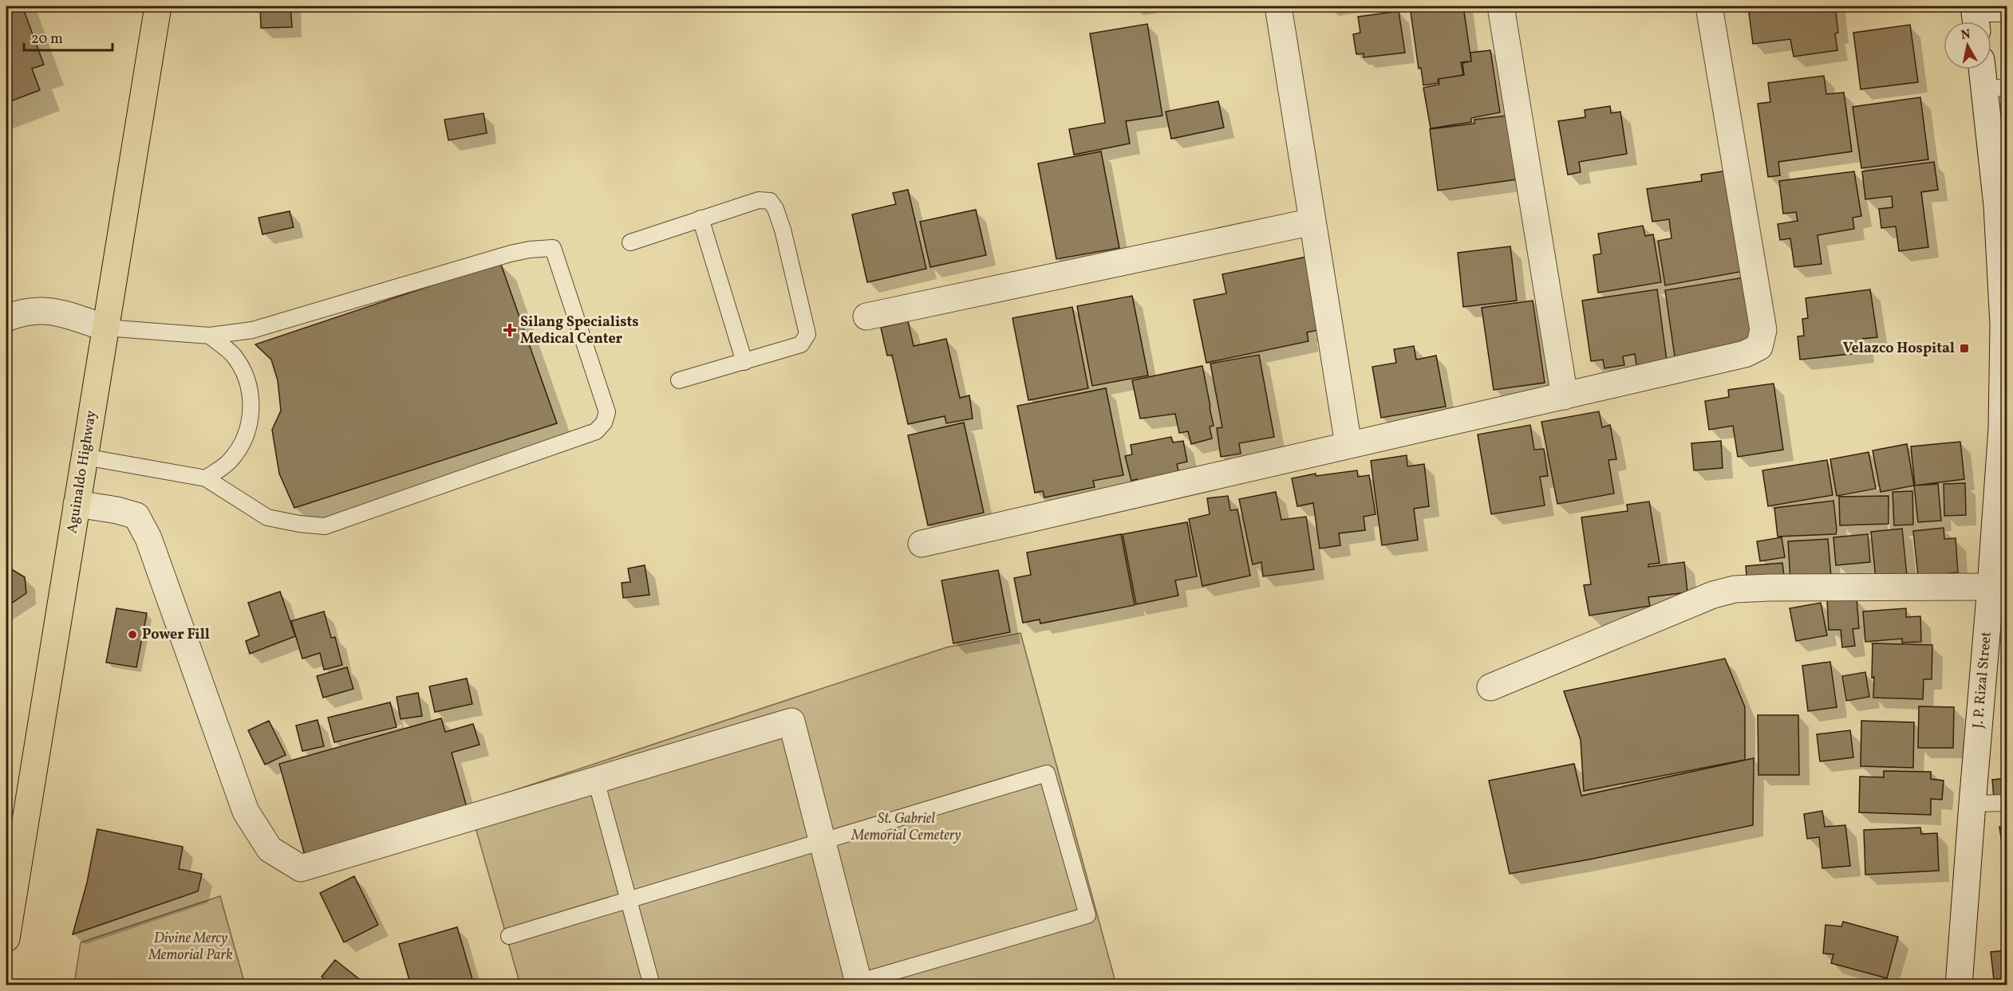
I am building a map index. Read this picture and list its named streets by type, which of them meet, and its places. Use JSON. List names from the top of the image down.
{
  "streets": {
    "main road": ["Aguinaldo Highway"],
    "street": ["J. P. Rizal Street"]
  },
  "parks": ["St. Gabriel Memorial Cemetery", "Divine Mercy Memorial Park"],
  "places": {
    "health": ["Silang Specialists Medical Center"],
    "transit": ["Velazco Hospital"],
    "other": ["Power Fill"]
  },
  "scale_bar": "20 m",
  "north": "top"
}
